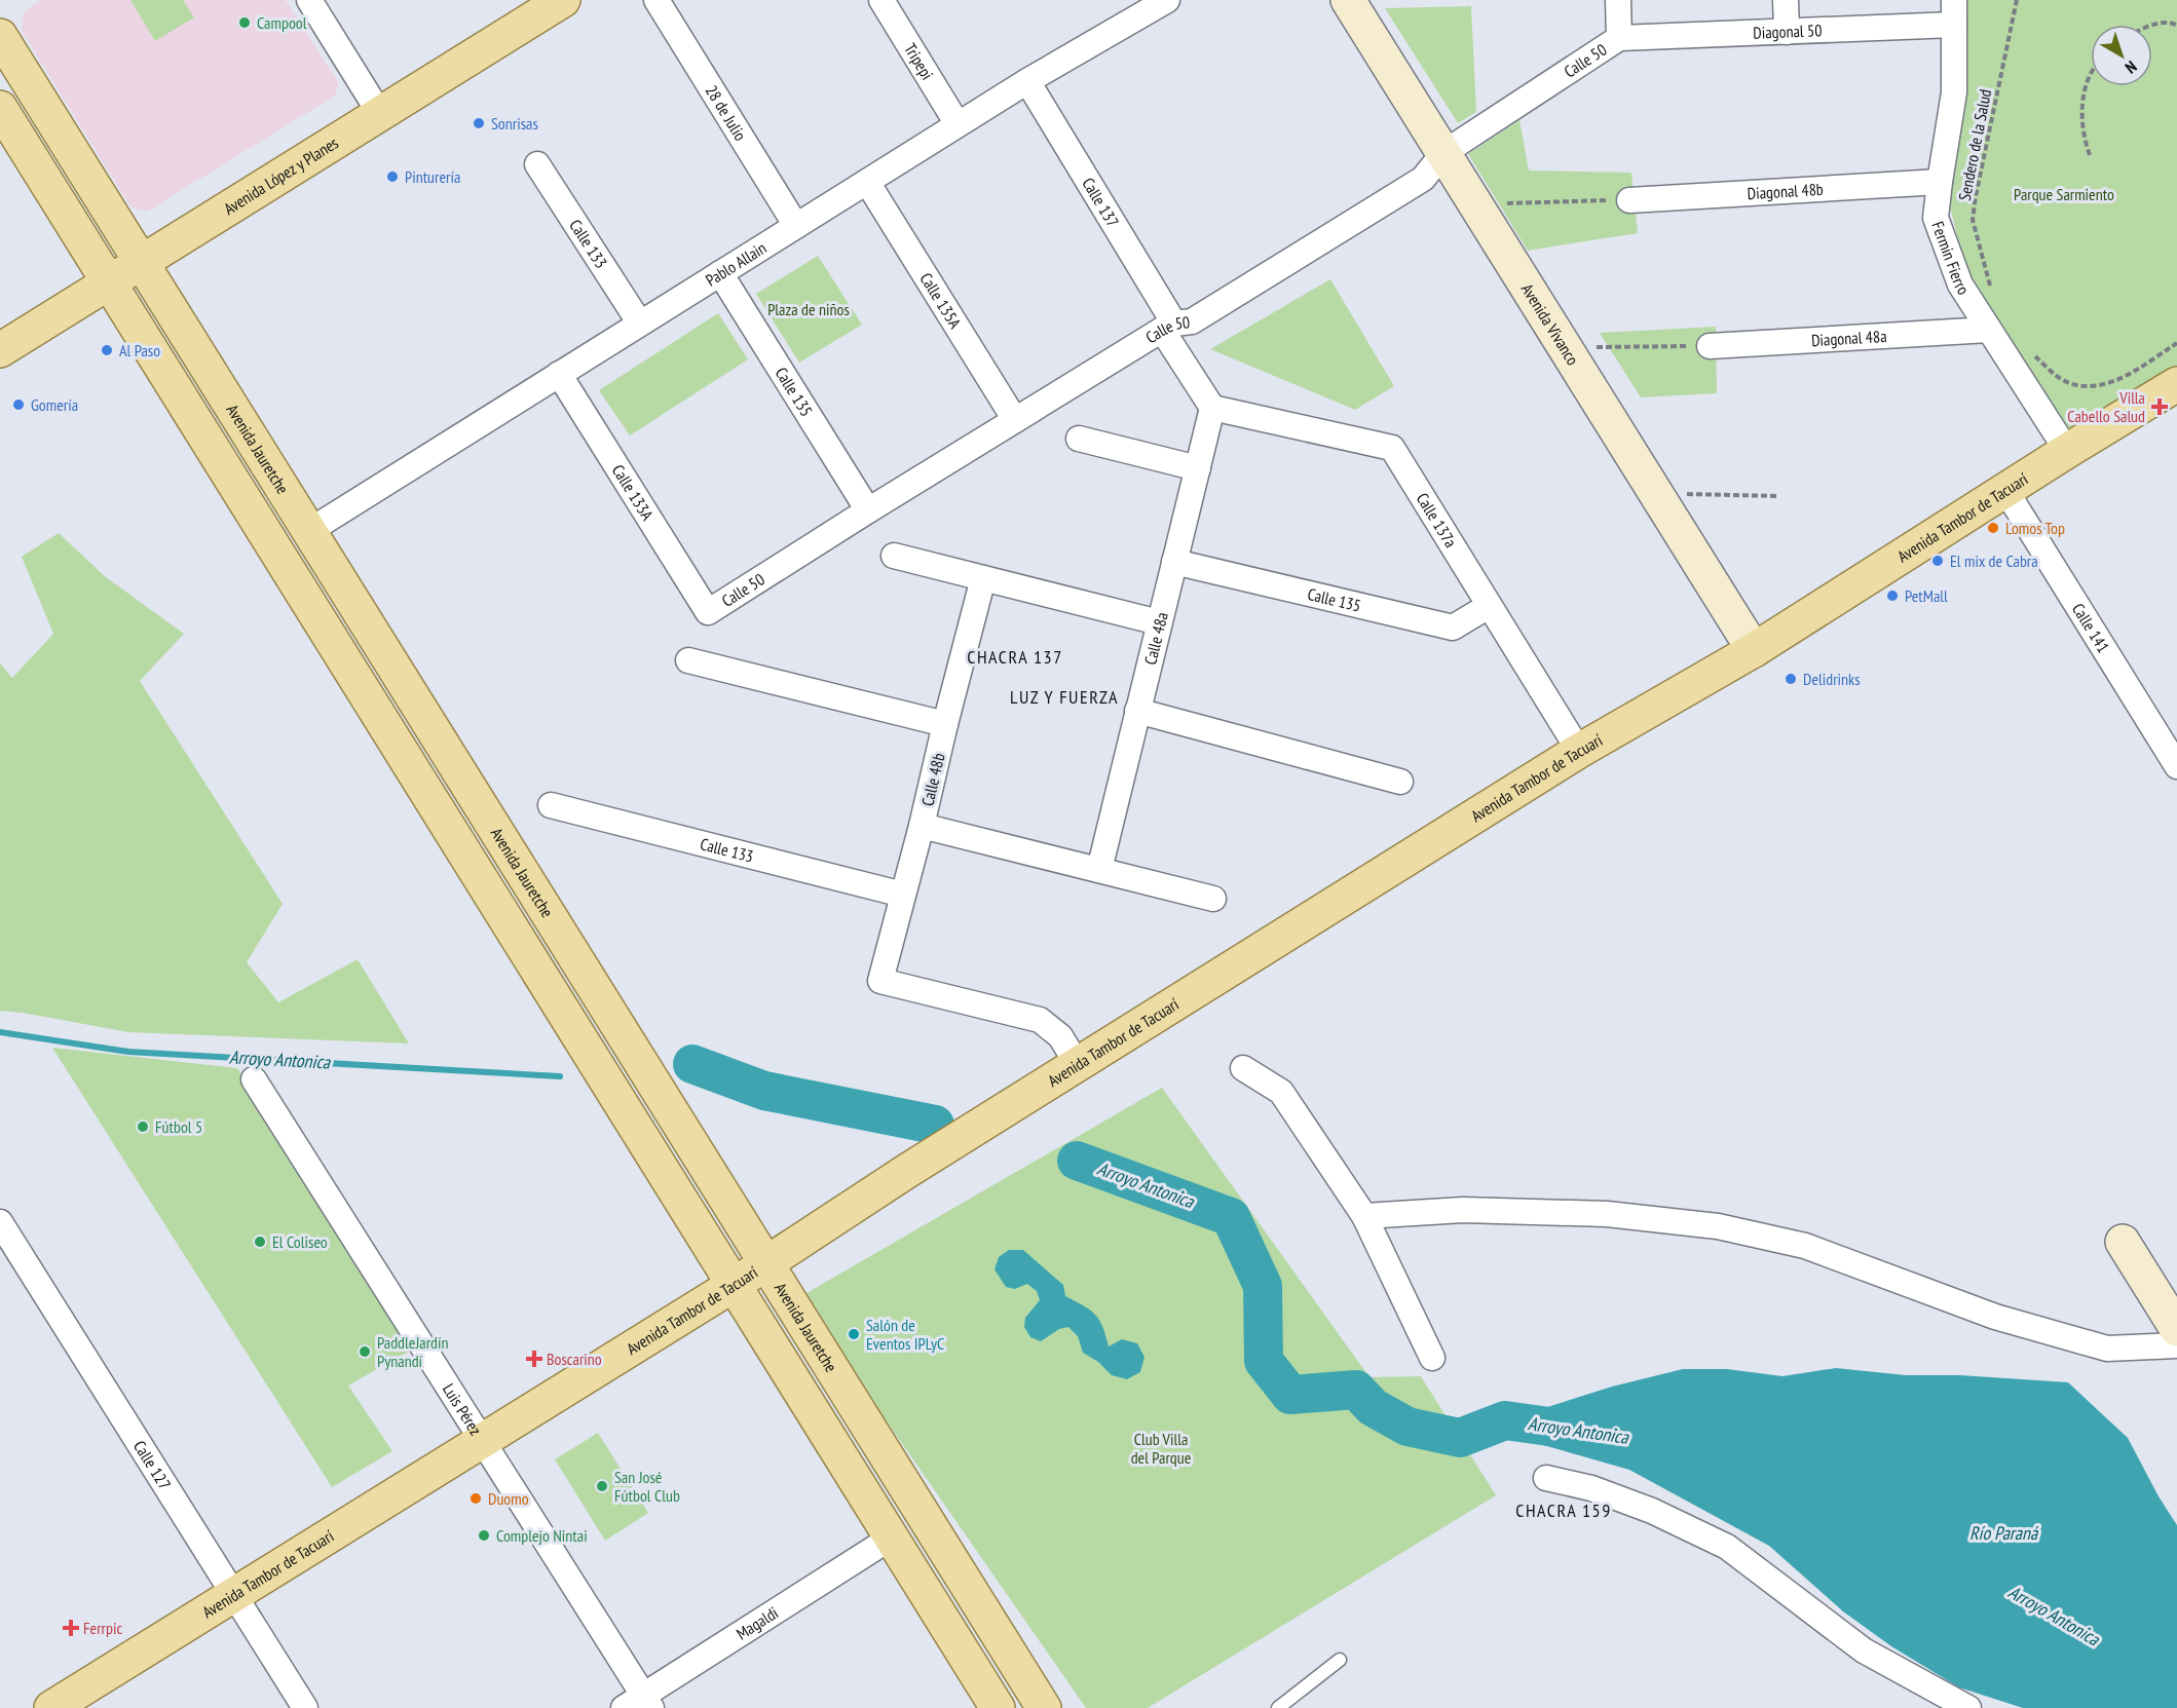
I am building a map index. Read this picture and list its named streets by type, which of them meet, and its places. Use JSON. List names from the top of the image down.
{
  "streets": {
    "main road": [
      "Avenida López y Planes",
      "Avenida Vivanco",
      "Avenida Jauretche",
      "Avenida Tambor de Tacuarí"
    ],
    "street": [
      "Diagonal 50",
      "Calle 50",
      "Tripepi",
      "28 de Julio",
      "Diagonal 48b",
      "Calle 137",
      "Calle 133",
      "Fermin Fierro",
      "Pablo Allain",
      "Calle 135A",
      "Diagonal 48a",
      "Calle 135",
      "Calle 133A",
      "Calle 137a",
      "Calle 141",
      "Calle 48a",
      "Calle 48b",
      "Luis Pérez",
      "Calle 127",
      "Magaldi"
    ],
    "path": ["Sendero de la Salud"]
  },
  "crossings": [
    ["Diagonal 50", "Calle 50"],
    ["Diagonal 50", "Fermin Fierro"],
    ["Calle 50", "Calle 137"],
    ["Calle 50", "Calle 135A"],
    ["Calle 50", "Avenida Vivanco"],
    ["Calle 50", "Calle 135"],
    ["Calle 50", "Calle 133A"],
    ["Tripepi", "Pablo Allain"],
    ["28 de Julio", "Pablo Allain"],
    ["Avenida López y Planes", "Avenida Jauretche"],
    ["Diagonal 48b", "Fermin Fierro"],
    ["Calle 137", "Pablo Allain"],
    ["Calle 137", "Calle 137a"],
    ["Calle 137", "Calle 48a"],
    ["Calle 133", "Pablo Allain"],
    ["Calle 133", "Calle 48b"],
    ["Fermin Fierro", "Diagonal 48a"],
    ["Fermin Fierro", "Avenida Tambor de Tacuarí"],
    ["Pablo Allain", "Calle 135A"],
    ["Pablo Allain", "Calle 135"],
    ["Pablo Allain", "Avenida Jauretche"],
    ["Pablo Allain", "Calle 133A"],
    ["Avenida Vivanco", "Avenida Tambor de Tacuarí"],
    ["Calle 135", "Calle 137a"],
    ["Calle 135", "Calle 48a"],
    ["Avenida Jauretche", "Avenida Tambor de Tacuarí"],
    ["Avenida Tambor de Tacuarí", "Calle 137a"],
    ["Avenida Tambor de Tacuarí", "Calle 141"],
    ["Avenida Tambor de Tacuarí", "Calle 48b"],
    ["Avenida Tambor de Tacuarí", "Luis Pérez"],
    ["Avenida Tambor de Tacuarí", "Calle 127"],
    ["Calle 137a", "Calle 48a"],
    ["Luis Pérez", "Magaldi"]
  ],
  "districts": ["CHACRA 137", "LUZ Y FUERZA", "CHACRA 159"],
  "water": ["Arroyo Antonica", "Río Paraná"],
  "parks": ["Parque Sarmiento", "Plaza de niños", "Club Villa del Parque"],
  "places": {
    "other": [
      "Campool",
      "Sonrisas",
      "Pinturería",
      "Al Paso",
      "Gomería",
      "Lomos Top",
      "El mix de Cabra",
      "PetMall",
      "Delidrinks",
      "Fútbol 5",
      "El Coliseo",
      "Salón de Eventos IPLyC",
      "PaddleJardín Pynandí",
      "San José Fútbol Club",
      "Duomo",
      "Complejo Nintai"
    ],
    "health": ["Villa Cabello Salud", "Boscarino", "Ferrpic"]
  },
  "north": "bottom right"
}
